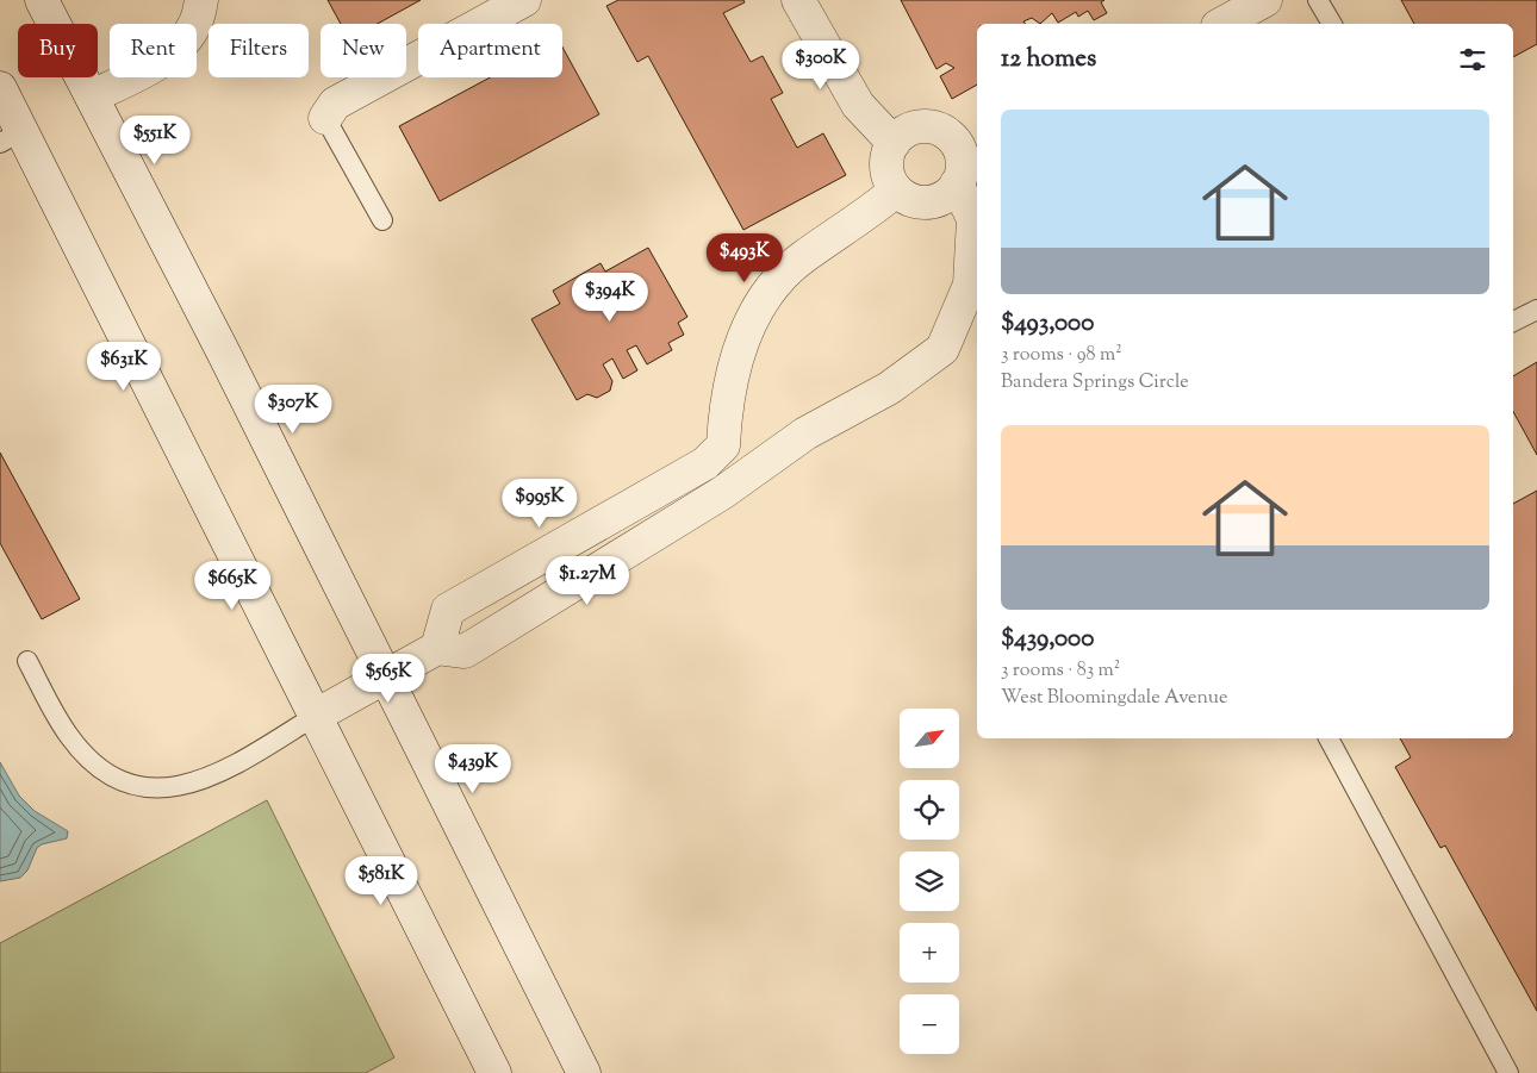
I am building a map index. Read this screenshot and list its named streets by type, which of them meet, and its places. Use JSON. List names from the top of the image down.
{
  "north": "top right",
  "page": {
    "chip": [
      "Buy",
      "Rent",
      "Filters",
      "New",
      "Apartment"
    ],
    "heading": "12 homes",
    "price": [
      "$300K",
      "$551K",
      "$493K",
      "$394K",
      "$631K",
      "$307K",
      "$995K",
      "$1.27M",
      "$665K",
      "$565K",
      "$439K",
      "$581K"
    ],
    "list": [
      {
        "name": "$493,000",
        "note": "3 rooms · 98 m² · Bandera Springs Circle"
      },
      {
        "name": "$439,000",
        "note": "3 rooms · 83 m² · West Bloomingdale Avenue"
      }
    ],
    "map_buttons": ["+", "−"]
  }
}
